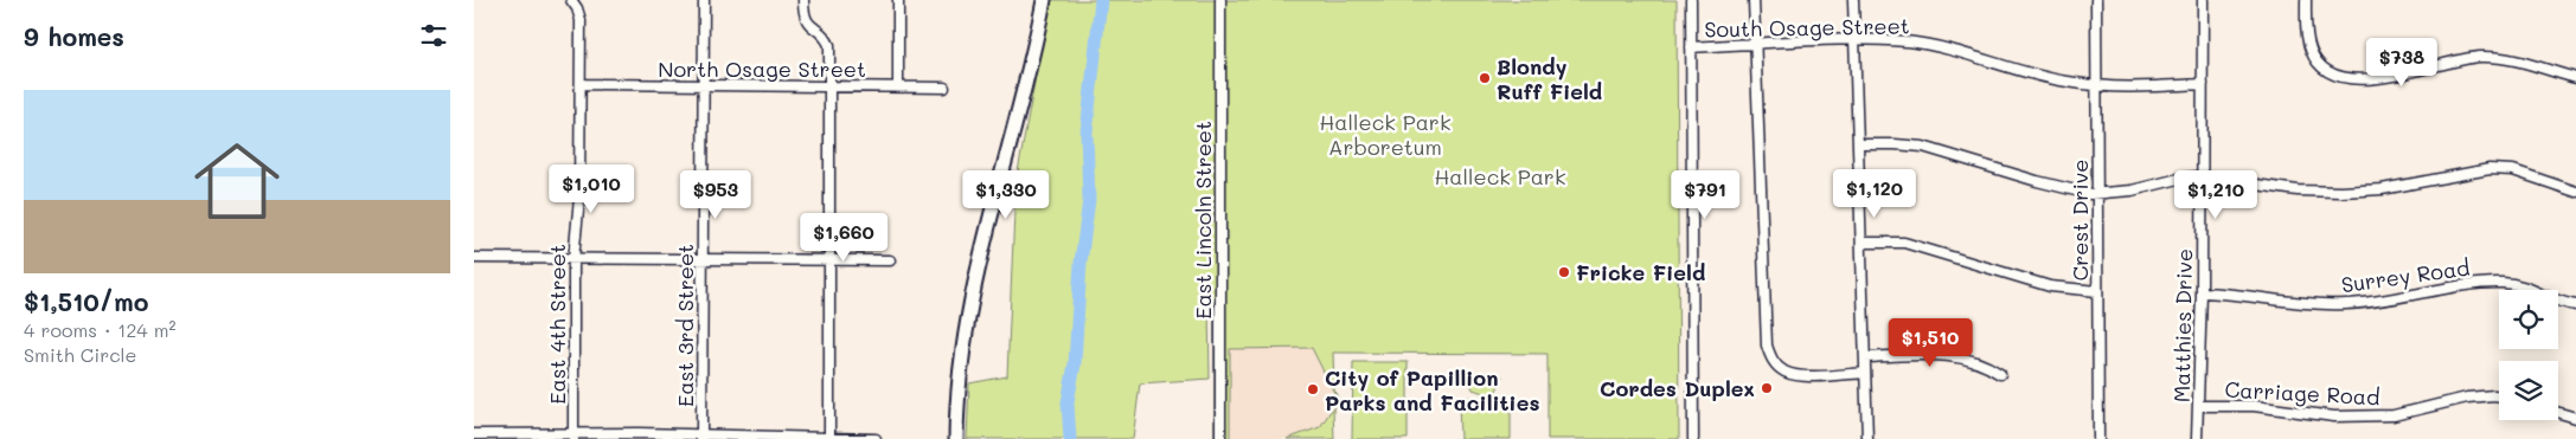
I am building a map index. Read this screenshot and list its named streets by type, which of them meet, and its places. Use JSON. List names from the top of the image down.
{
  "streets": {
    "street": [
      "South Osage Street",
      "North Osage Street",
      "East Lincoln Street",
      "Crest Drive",
      "Surrey Road",
      "East 4th Street",
      "East 3rd Street",
      "Matthies Drive",
      "Carriage Road"
    ]
  },
  "crossings": [
    ["South Osage Street", "Crest Drive"],
    ["South Osage Street", "Matthies Drive"],
    ["North Osage Street", "East 4th Street"],
    ["North Osage Street", "East 3rd Street"],
    ["Surrey Road", "Matthies Drive"],
    ["Matthies Drive", "Carriage Road"]
  ],
  "parks": ["Halleck Park Arboretum", "Halleck Park"],
  "places": [
    "Blondy Ruff Field",
    "Fricke Field",
    "Cordes Duplex",
    "City of Papillion Parks and Facilities"
  ],
  "page": {
    "heading": "9 homes",
    "price": [
      "$738",
      "$1,010",
      "$1,120",
      "$953",
      "$1,330",
      "$791",
      "$1,210",
      "$1,660",
      "$1,510"
    ],
    "list": [
      {
        "name": "$1,510/mo",
        "note": "4 rooms · 124 m² · Smith Circle"
      }
    ]
  }
}
